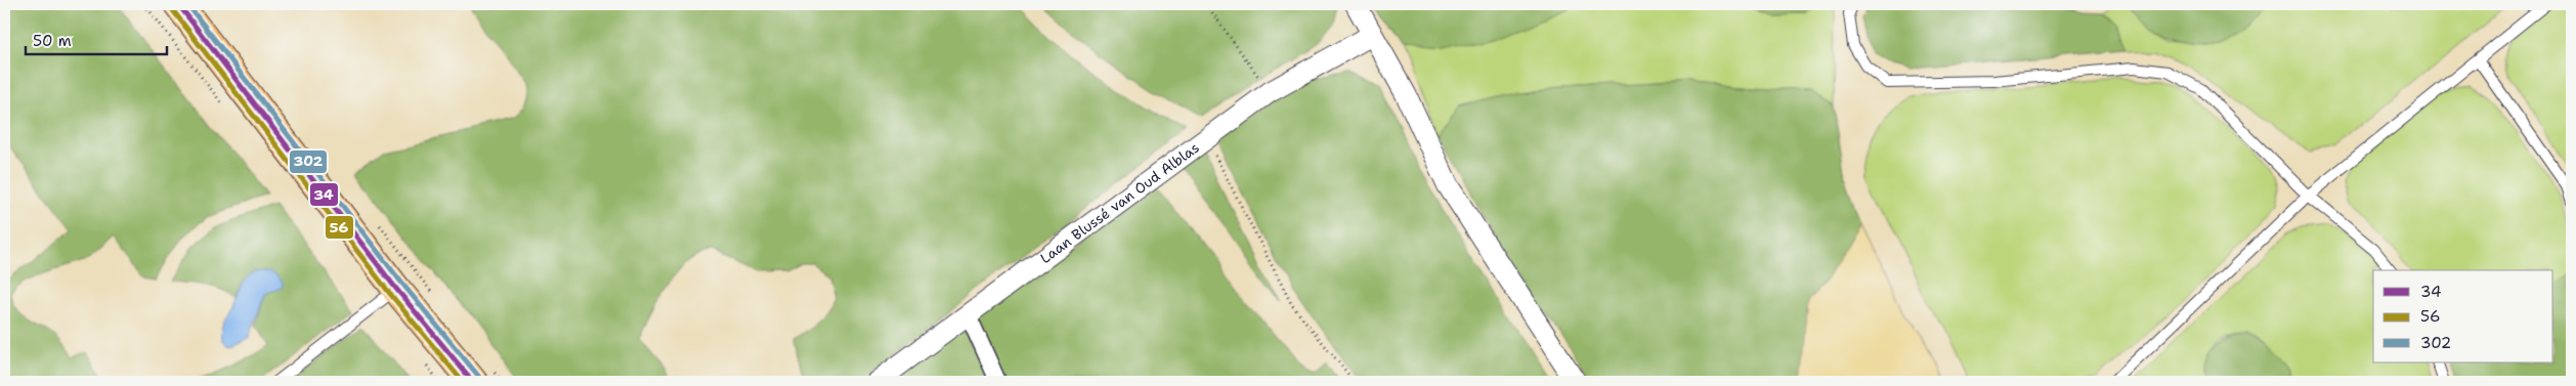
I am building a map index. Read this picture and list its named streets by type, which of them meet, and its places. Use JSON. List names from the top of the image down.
{
  "streets": {
    "street": ["Laan Blussé van Oud Alblas"]
  },
  "lines": ["transit line 34", "transit line 302", "transit line 56"],
  "legend": ["34", "56", "302"],
  "scale_bar": "50 m"
}
